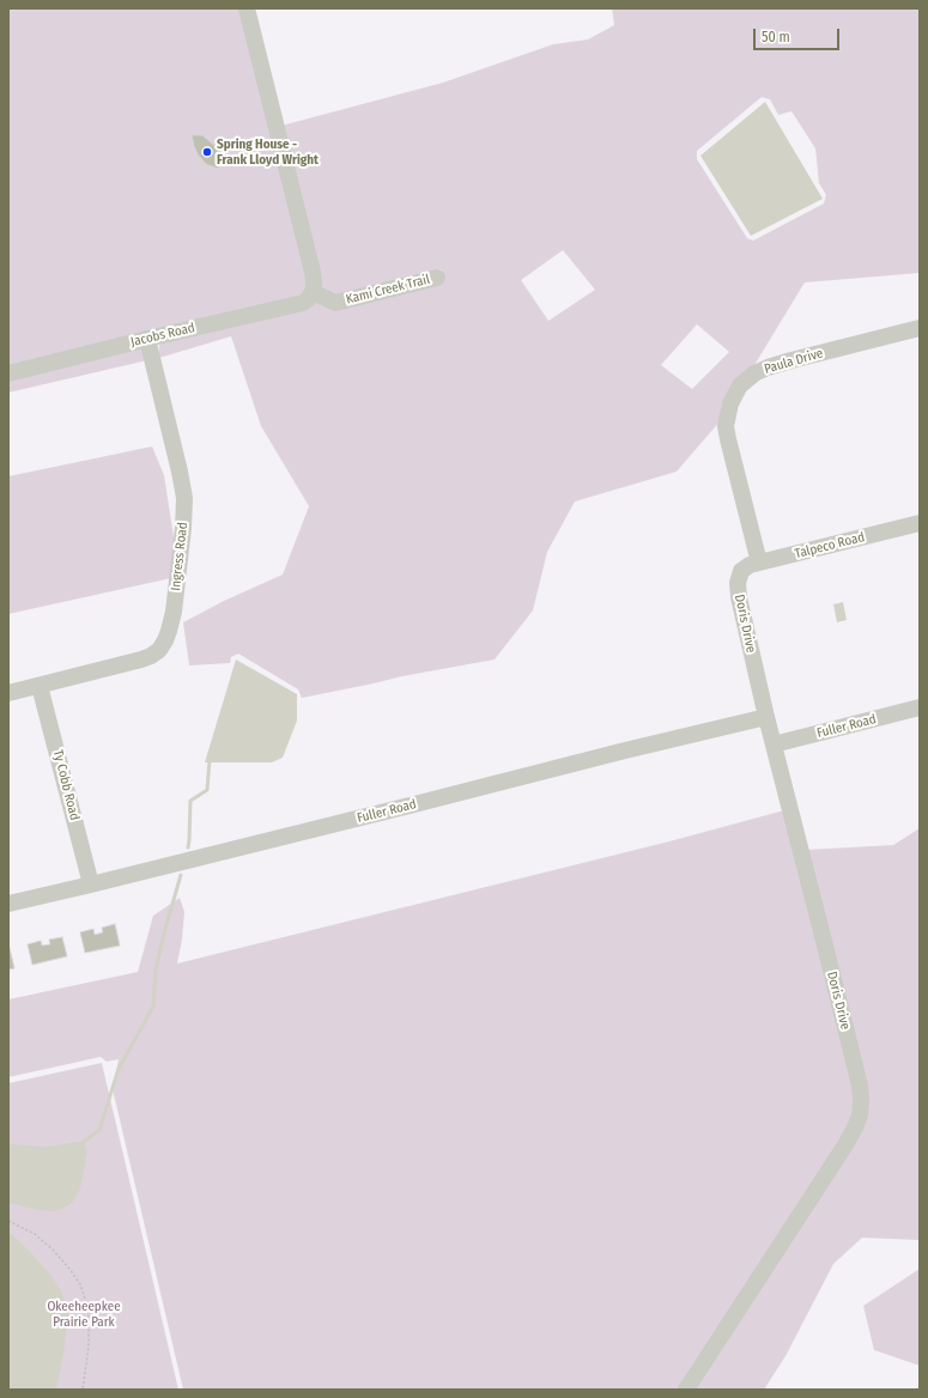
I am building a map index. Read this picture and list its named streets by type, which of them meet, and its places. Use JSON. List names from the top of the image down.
{
  "streets": {
    "street": [
      "Kami Creek Trail",
      "Jacobs Road",
      "Paula Drive",
      "Talpeco Road",
      "Ingress Road",
      "Doris Drive",
      "Fuller Road",
      "Ty Cobb Road"
    ]
  },
  "crossings": [
    ["Kami Creek Trail", "Jacobs Road"],
    ["Jacobs Road", "Ingress Road"],
    ["Paula Drive", "Talpeco Road"],
    ["Talpeco Road", "Doris Drive"],
    ["Ingress Road", "Ty Cobb Road"],
    ["Doris Drive", "Fuller Road"],
    ["Fuller Road", "Ty Cobb Road"]
  ],
  "parks": ["Okeeheepkee Prairie Park"],
  "places": ["Spring House - Frank Lloyd Wright"],
  "scale_bar": "50 m"
}
